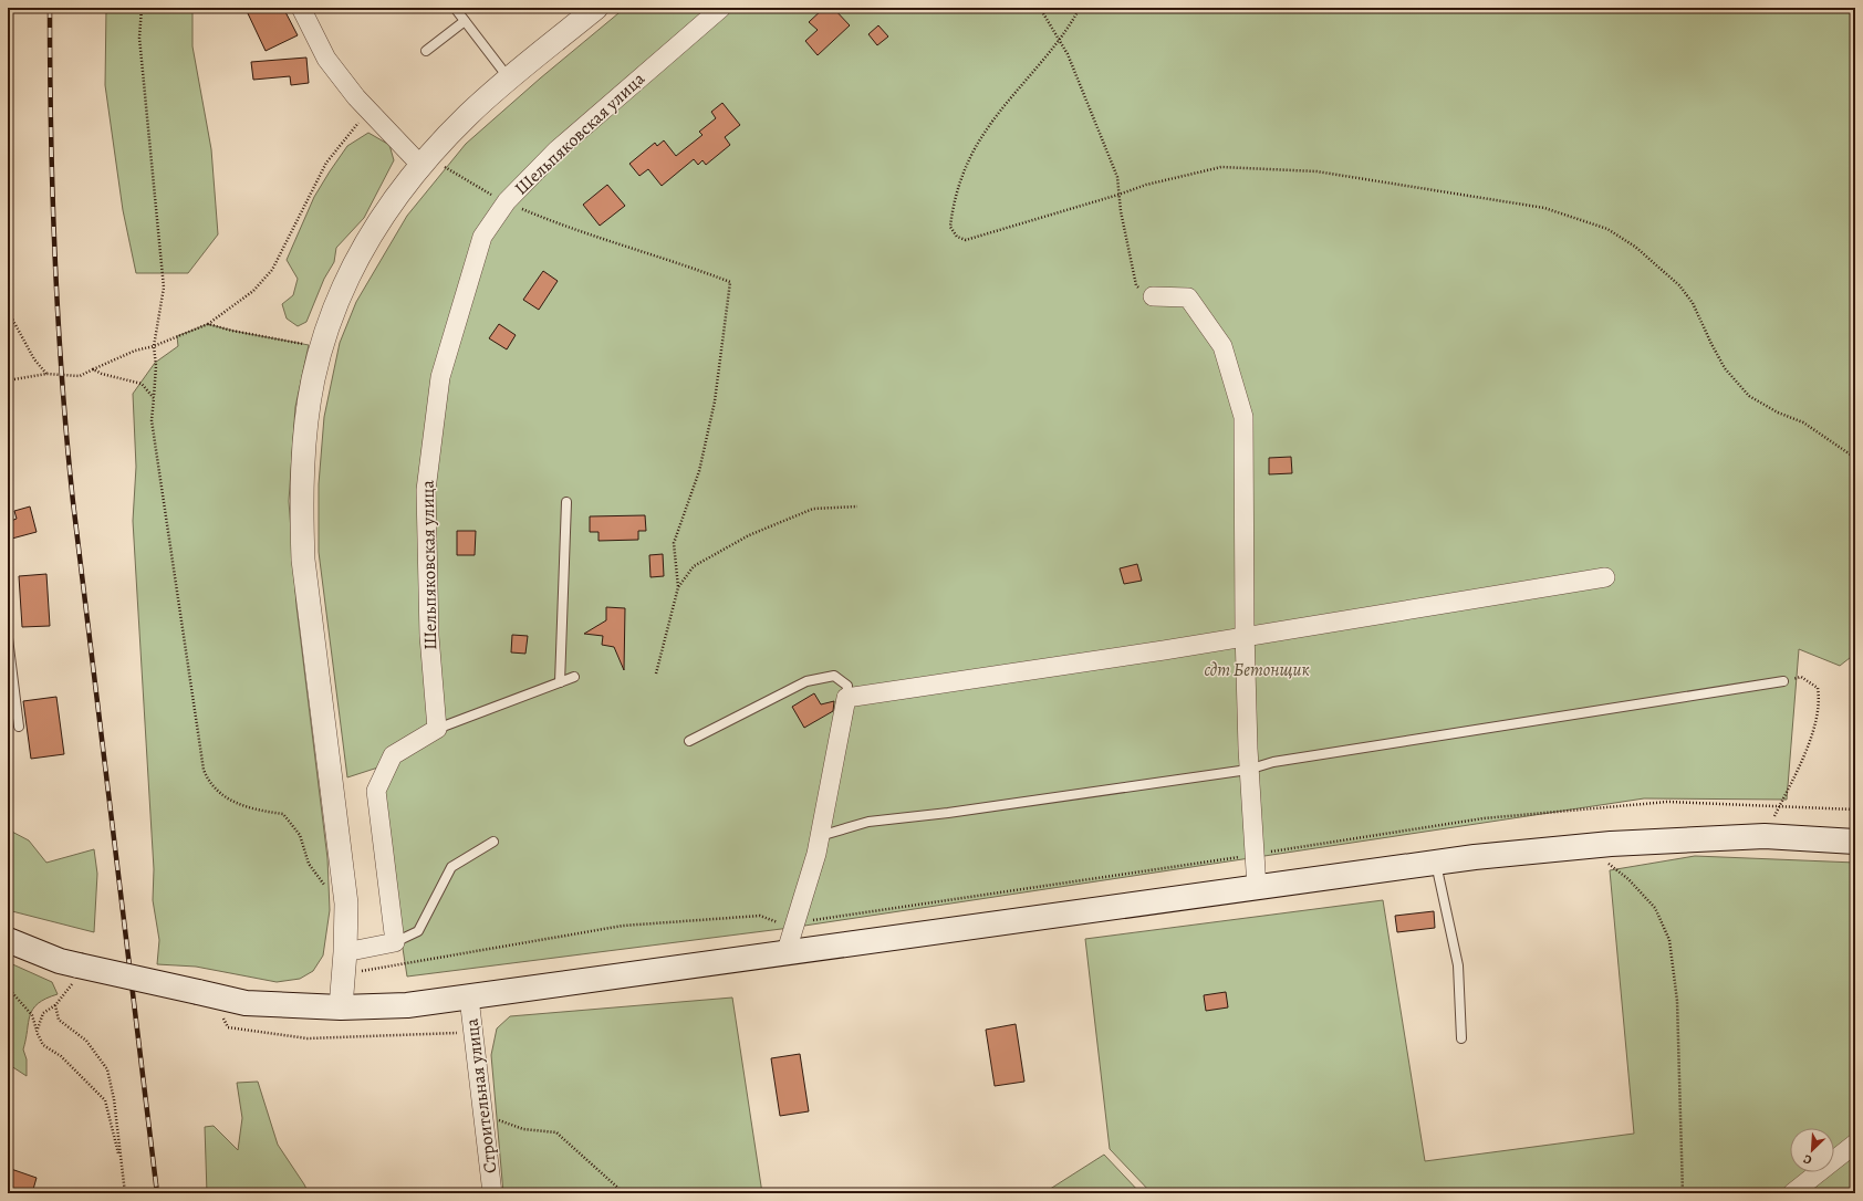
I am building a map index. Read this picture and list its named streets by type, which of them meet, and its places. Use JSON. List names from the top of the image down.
{
  "streets": {
    "street": ["Шельпяковская улица", "Строительная улица"]
  },
  "parks": ["сдт Бетонщик"],
  "north": "bottom left"
}
